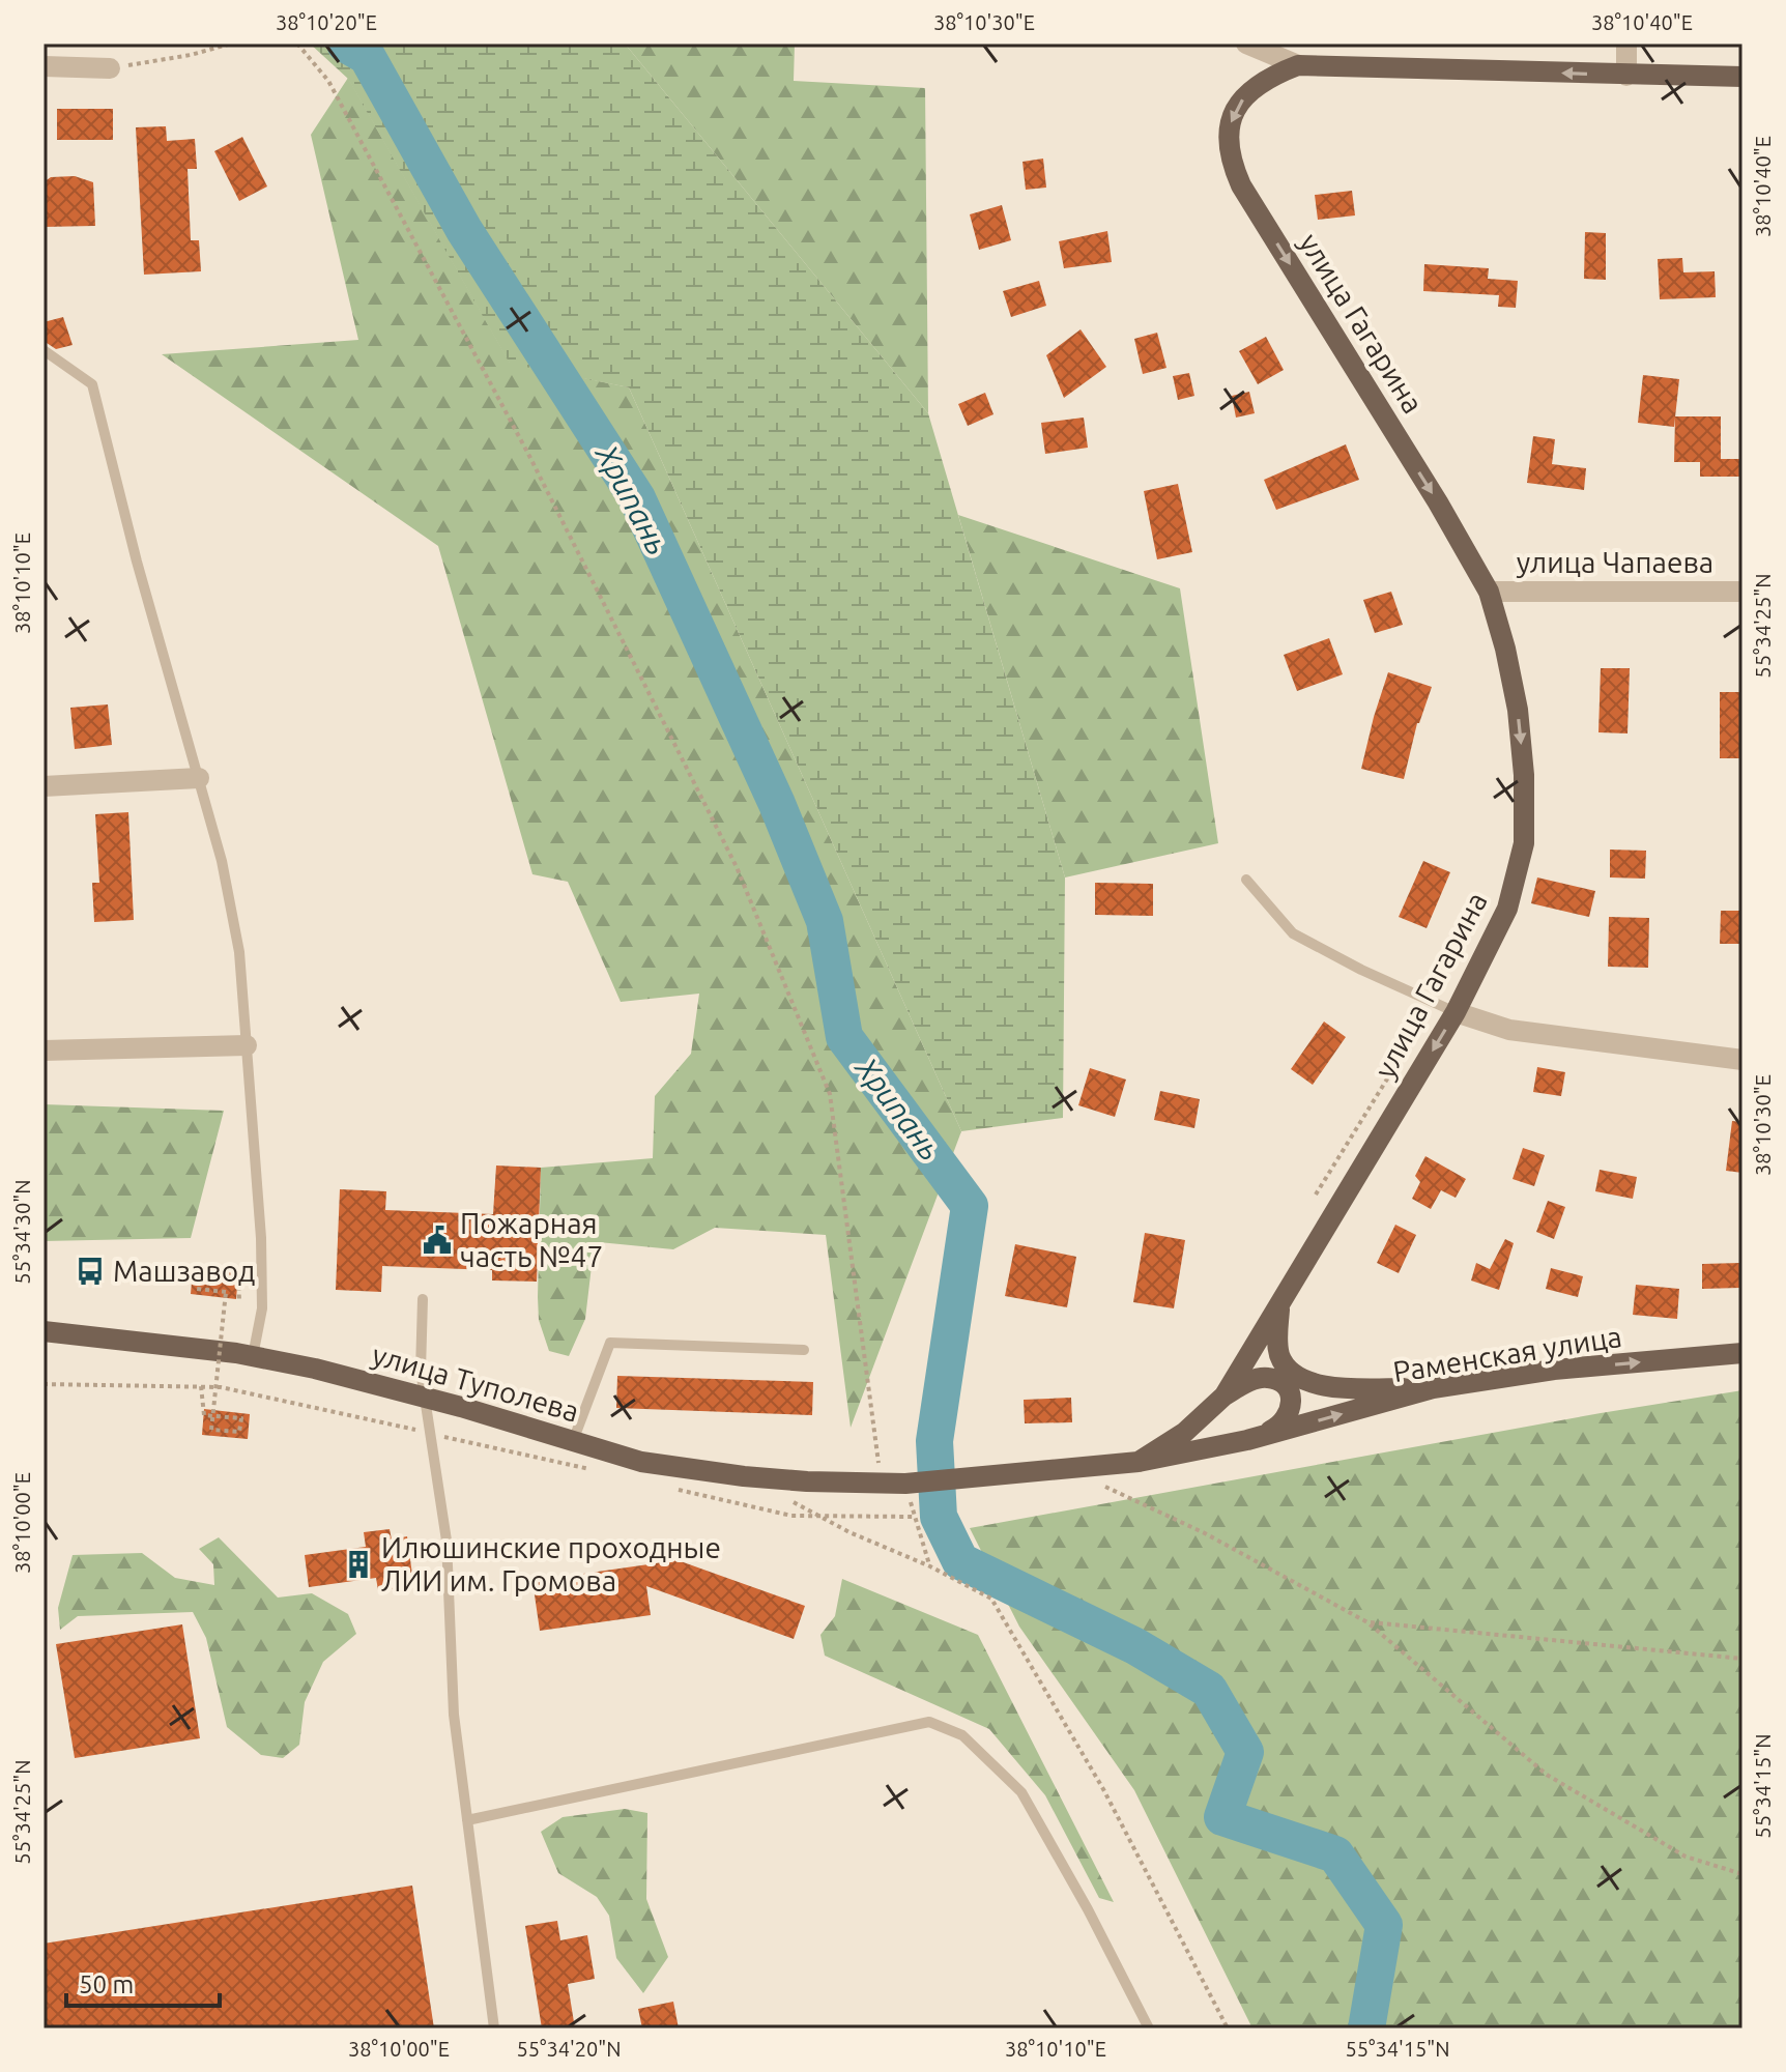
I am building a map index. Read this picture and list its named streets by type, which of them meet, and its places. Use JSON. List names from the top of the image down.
{
  "streets": {
    "main road": ["улица Гагарина", "Раменская улица", "улица Туполева"],
    "street": ["улица Чапаева"]
  },
  "crossings": [
    ["улица Гагарина", "улица Чапаева"],
    ["улица Гагарина", "Раменская улица"],
    ["улица Гагарина", "улица Туполева"],
    ["Раменская улица", "улица Туполева"]
  ],
  "one_way": ["улица Гагарина", "Раменская улица"],
  "water": ["Хрипань"],
  "places": {
    "public building": ["Пожарная часть №47"],
    "bus stop": ["Машзавод"],
    "building": ["Илюшинские проходные ЛИИ им. Громова"]
  },
  "scale_bar": "50 m",
  "coordinates": [
    "38°10'20\"E",
    "38°10'30\"E",
    "38°10'40\"E",
    "38°10'10\"E",
    "55°34'25\"N",
    "55°34'30\"N",
    "38°10'00\"E",
    "55°34'15\"N",
    "55°34'20\"N"
  ]
}
